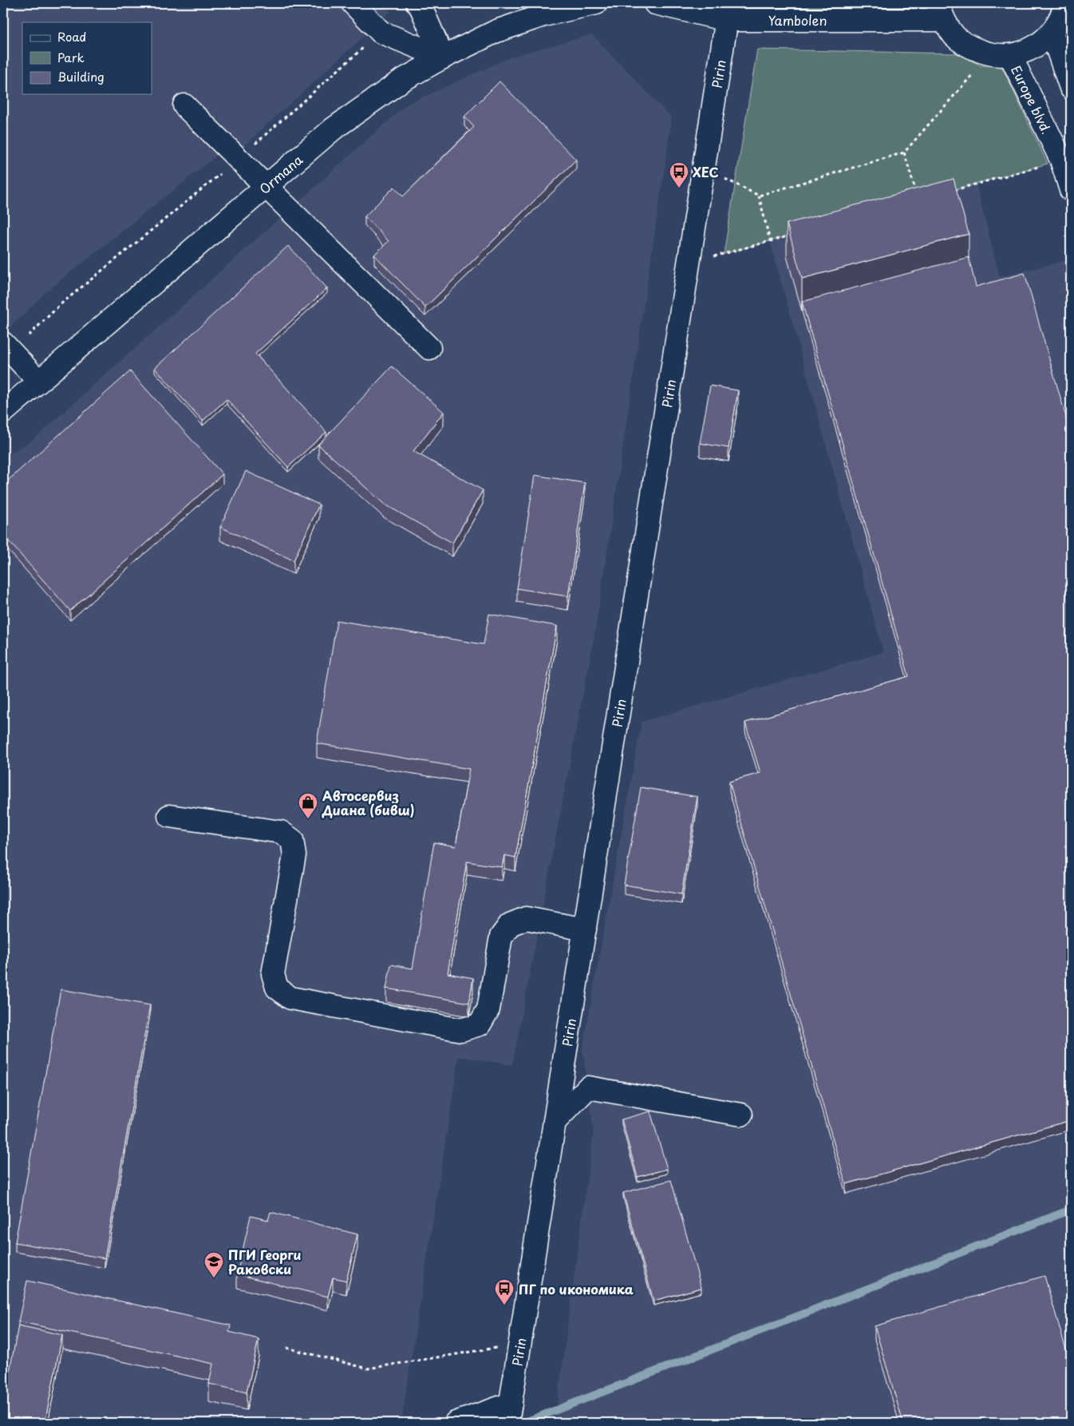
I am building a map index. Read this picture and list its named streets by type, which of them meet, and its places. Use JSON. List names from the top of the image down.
{
  "streets": {
    "street": [
      "Yambolen",
      "Pirin",
      "Europe blvd.",
      "Ormana"
    ]
  },
  "crossings": [
    ["Yambolen", "Pirin"]
  ],
  "places": {
    "bus stop": ["ХЕС", "ПГ по икономика"],
    "shop": ["Автосервиз Диана (бивш)"],
    "school or university": ["ПГИ Георги Раковски"]
  },
  "legend": ["Road", "Park", "Building"]
}
